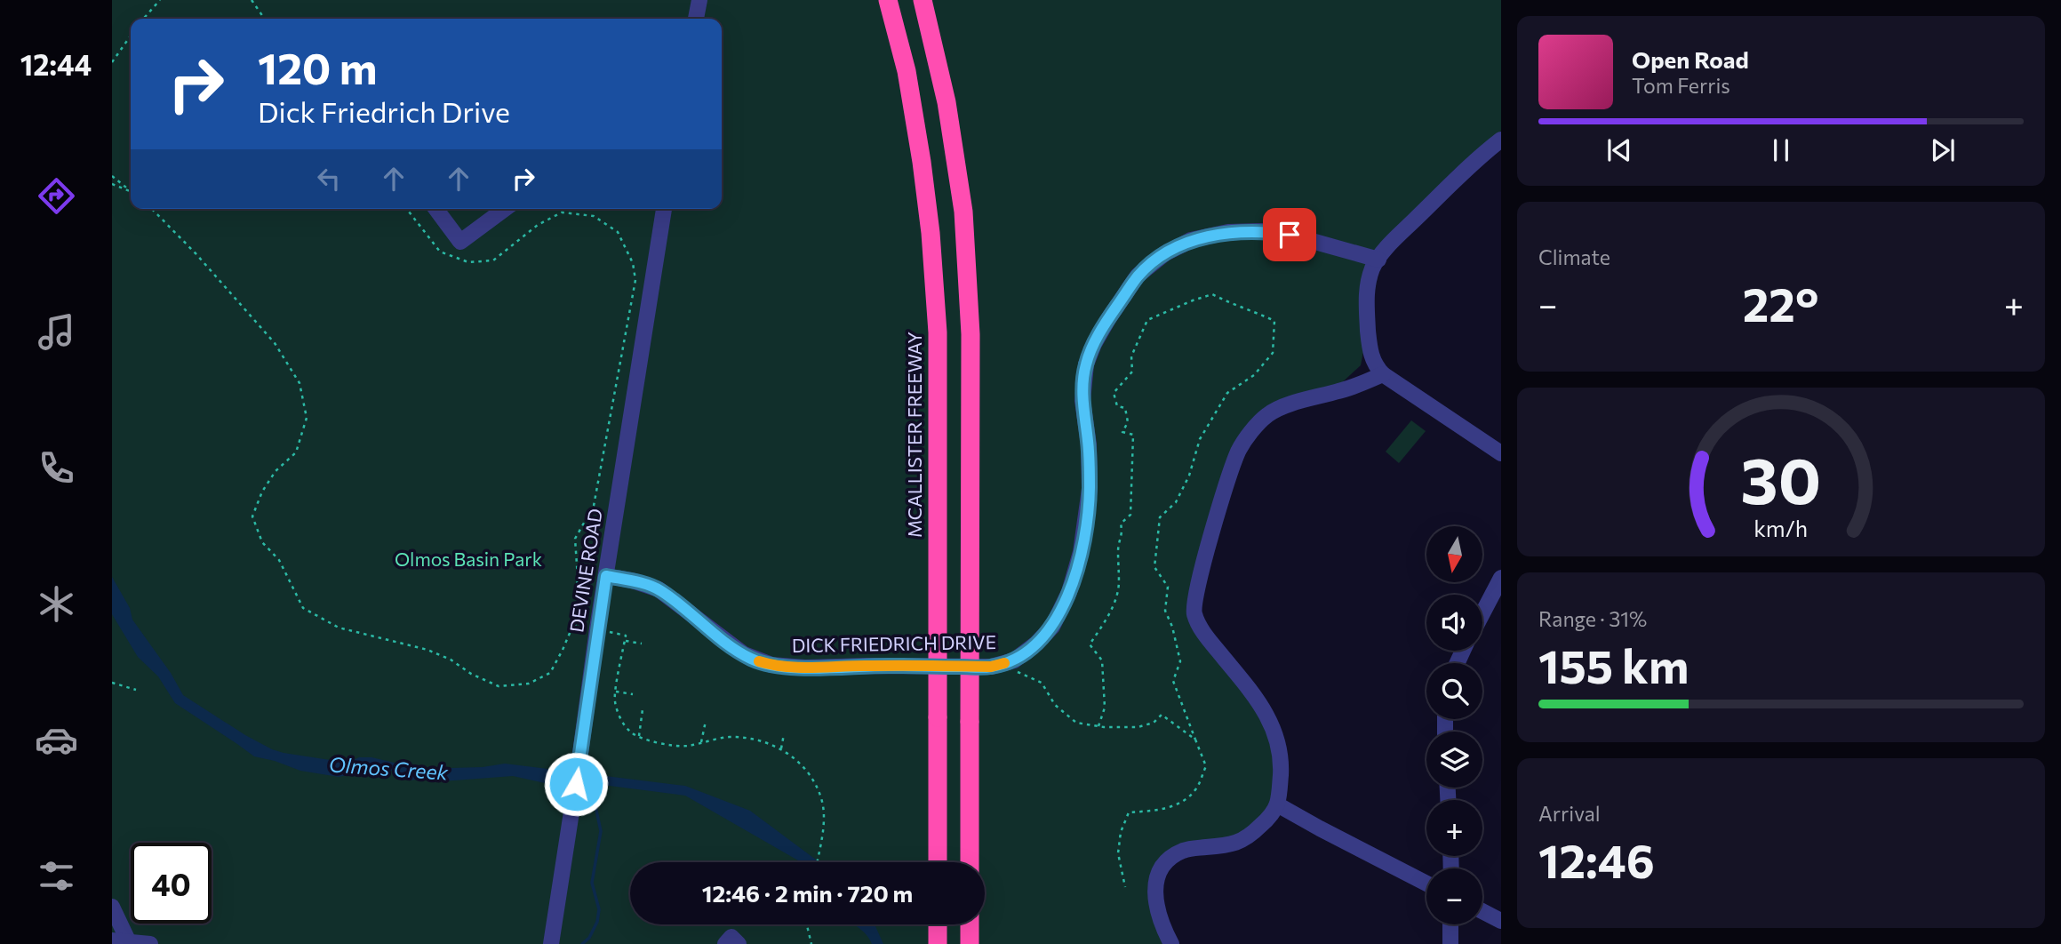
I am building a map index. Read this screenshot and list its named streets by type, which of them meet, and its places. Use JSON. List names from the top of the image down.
{
  "streets": {
    "highway": ["MCALLISTER FREEWAY"],
    "street": ["DEVINE ROAD", "DICK FRIEDRICH DRIVE"]
  },
  "crossings": [
    ["DEVINE ROAD", "DICK FRIEDRICH DRIVE"]
  ],
  "water": ["Olmos Creek"],
  "parks": ["Olmos Basin Park"],
  "north": "bottom",
  "page": {
    "tabs": "12:44",
    "turn": ["120 m", "Dick Friedrich Drive"],
    "song": ["Open Road", "Tom Ferris"],
    "tile": [
      "Climate",
      ["Range · 31%", "155 km"],
      ["Arrival", "12:46"]
    ],
    "heat": ["−", "22°", "+"],
    "map_buttons": ["+", "−"],
    "limit": "40",
    "trip": "12:46 · 2 min · 720 m",
    "gauge": ["30", "km/h"]
  }
}
